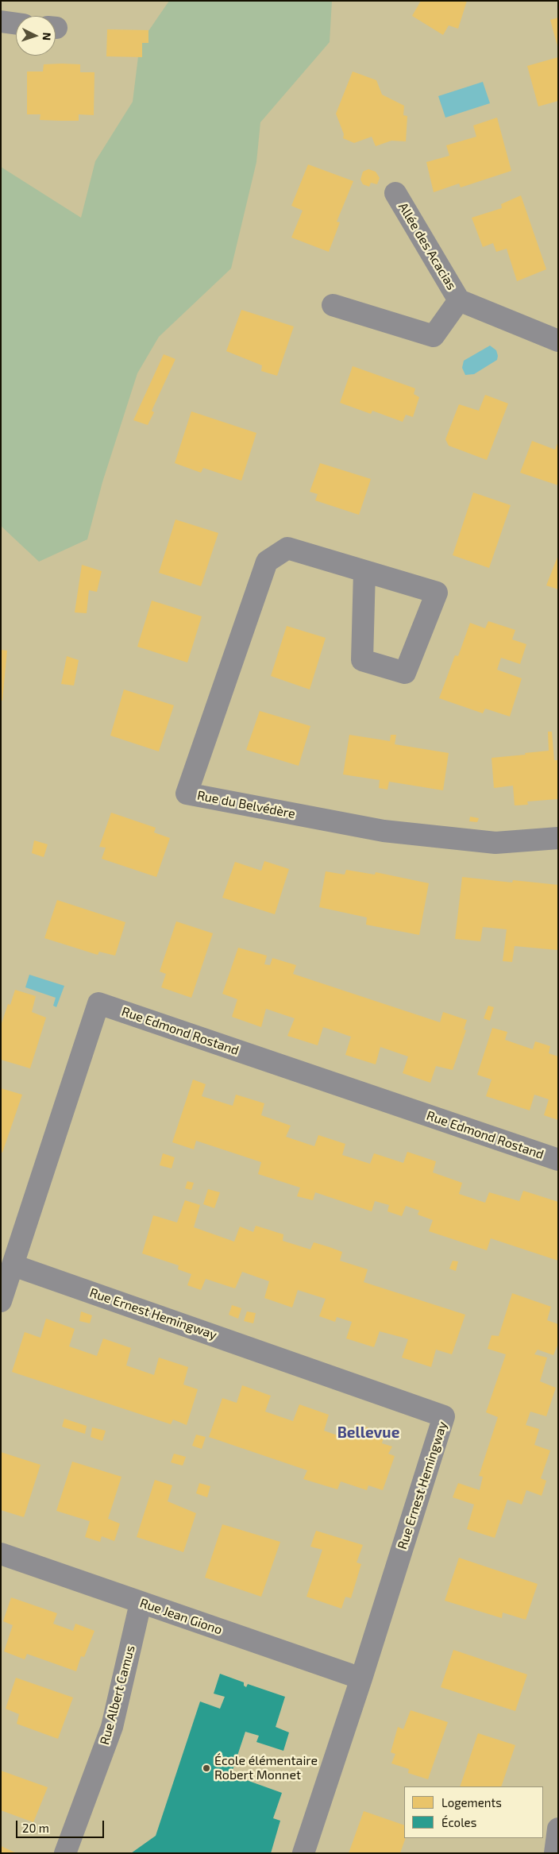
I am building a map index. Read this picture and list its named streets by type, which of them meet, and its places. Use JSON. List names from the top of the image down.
{
  "streets": {
    "street": [
      "Allée des Acacias",
      "Rue du Belvédère",
      "Rue Edmond Rostand",
      "Rue Ernest Hemingway",
      "Rue Jean Giono",
      "Rue Albert Camus"
    ]
  },
  "crossings": [
    ["Rue Edmond Rostand", "Rue Ernest Hemingway"],
    ["Rue Ernest Hemingway", "Rue Jean Giono"],
    ["Rue Jean Giono", "Rue Albert Camus"]
  ],
  "districts": ["Bellevue"],
  "places": ["École élémentaire Robert Monnet"],
  "legend": ["Logements", "Écoles"],
  "scale_bar": "20 m",
  "north": "right"
}
